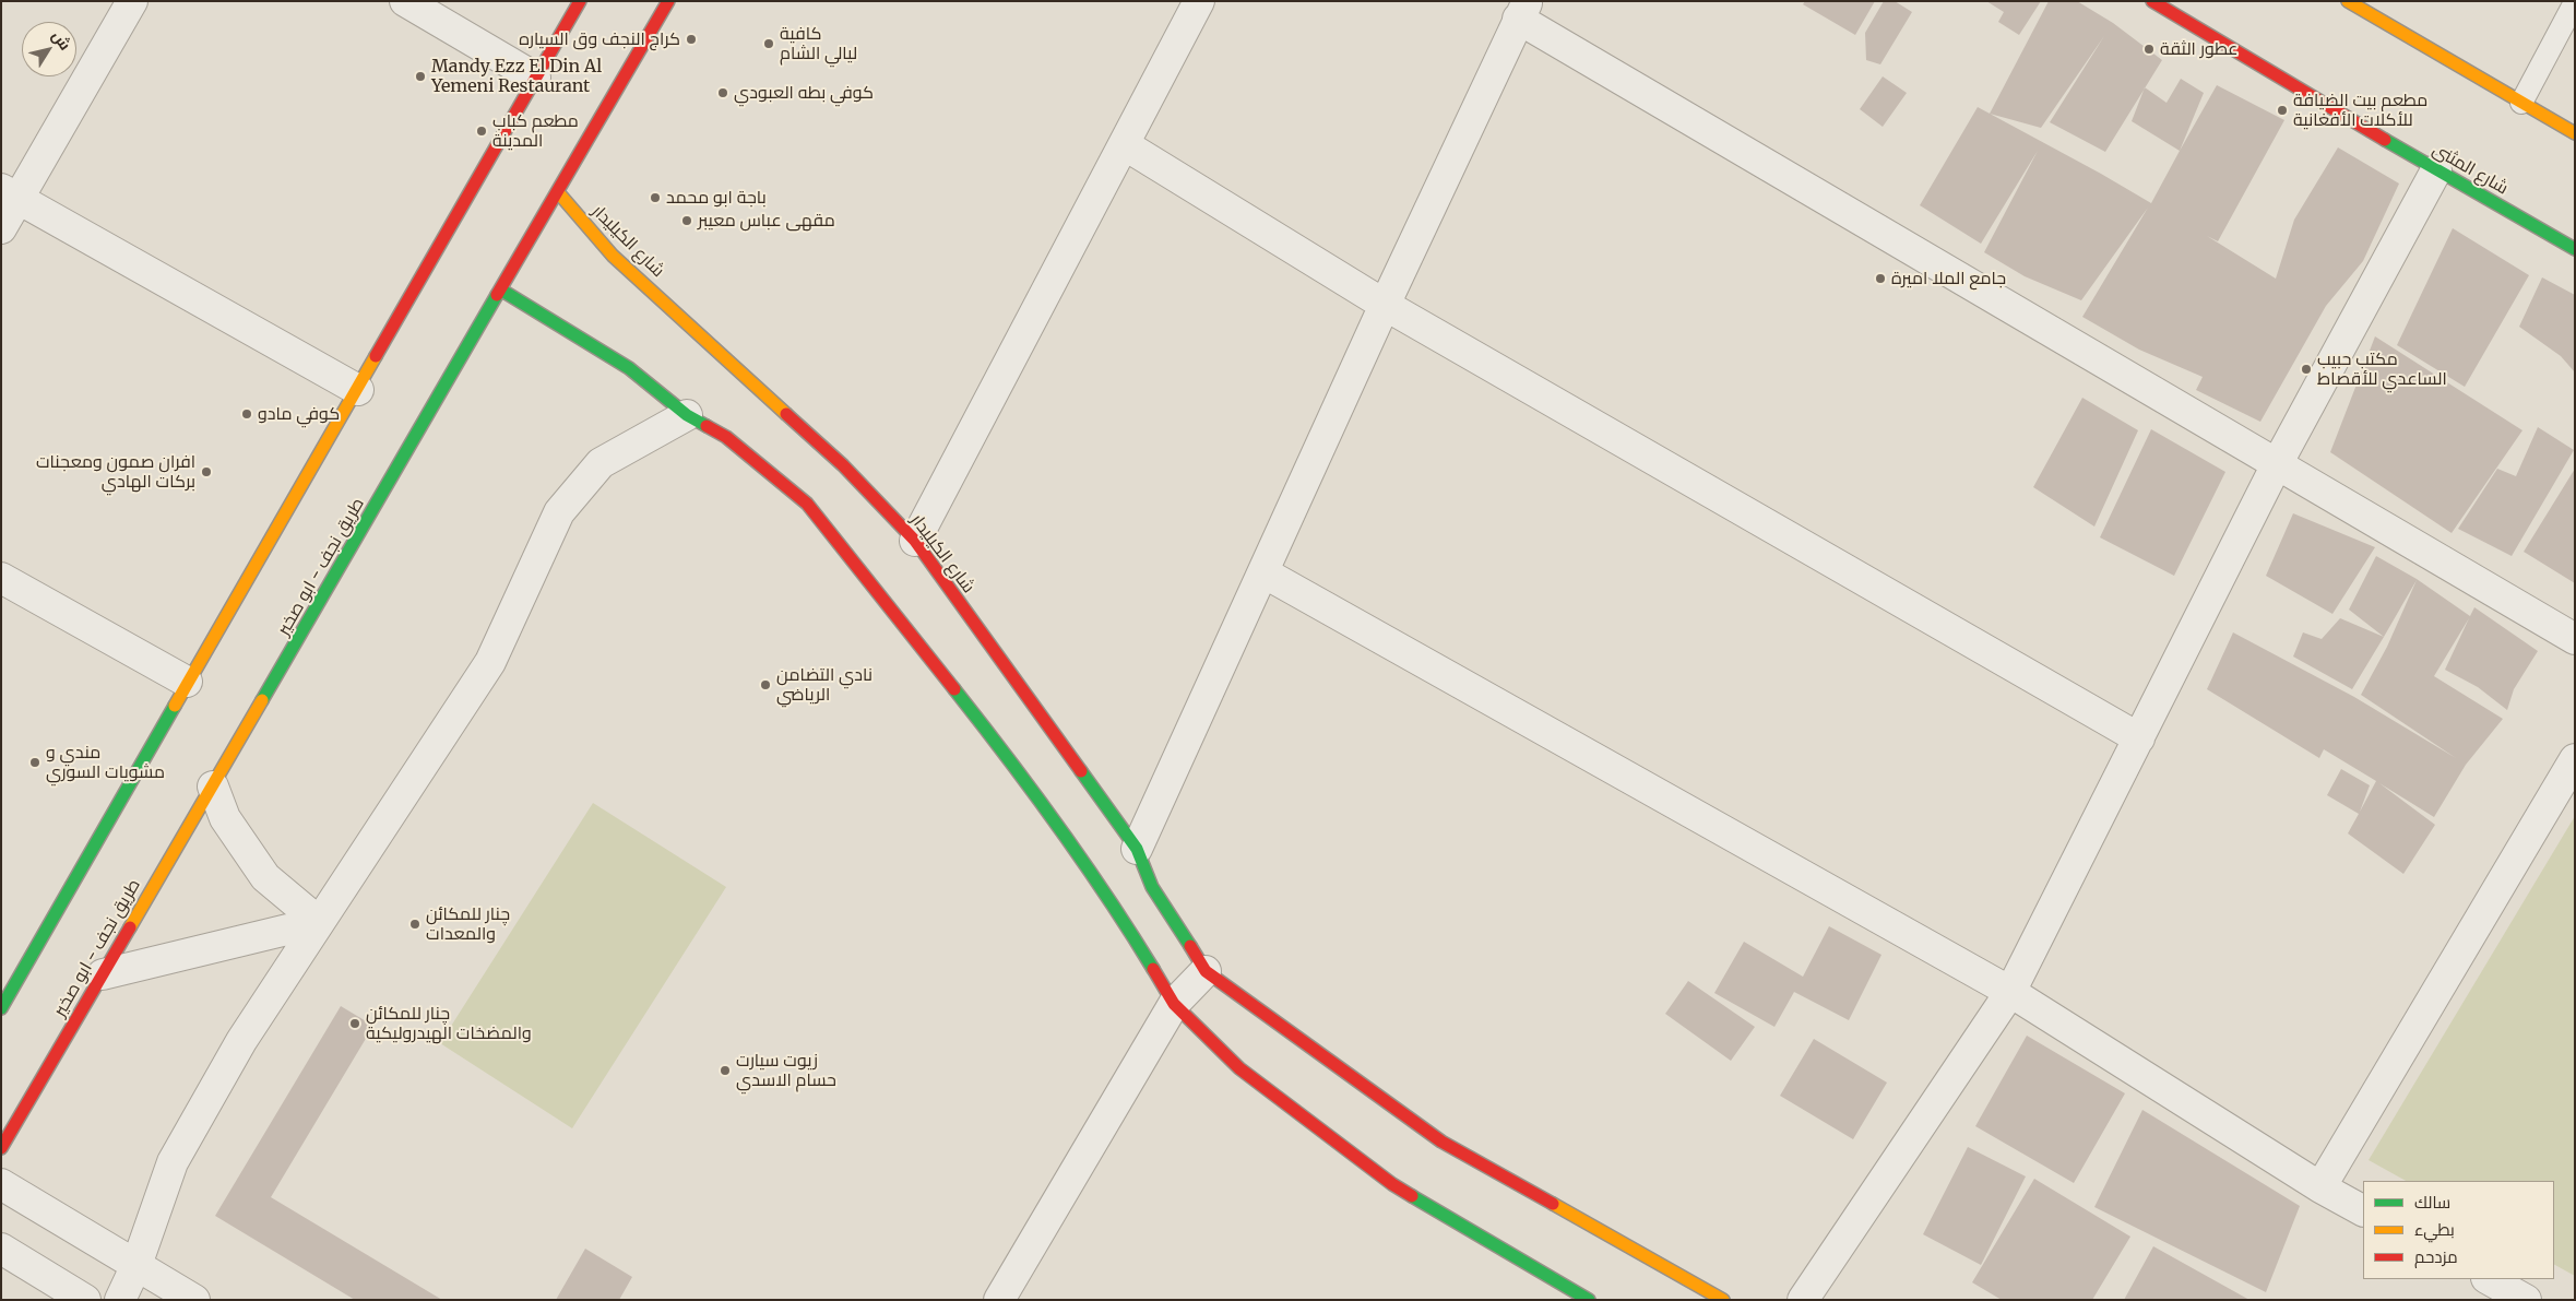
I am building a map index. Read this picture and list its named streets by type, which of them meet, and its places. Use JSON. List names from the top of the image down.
{
  "streets": {
    "main road": ["شارع المثنى", "شارع الكيليدار", "طريق نجف - ابو صخير"]
  },
  "crossings": [
    ["شارع الكيليدار", "طريق نجف - ابو صخير"]
  ],
  "places": [
    "كراج النجف وق السياره",
    "كافية ليالي الشام",
    "عطور الثقة",
    "Mandy Ezz El Din Al Yemeni Restaurant",
    "كوفي بطه العبودي",
    "مطعم بيت الضيافة للأكلات الأفغانية",
    "مطعم كباب المدينة",
    "باجة ابو محمد",
    "مقهى عباس معيبر",
    "جامع الملا اميرة",
    "مكتب حبيب الساعدي للأقصاط",
    "كوفي مادو",
    "افران صمون ومعجنات بركات الهادي",
    "نادي التضامن الرياضي",
    "مندي و مشويات السوري",
    "چنار للمكائن والمعدات",
    "چنار للمكائن والمضخات الهيدروليكية",
    "زيوت سيارت حسام الاسدي"
  ],
  "legend": ["سالك", "بطيء", "مزدحم"],
  "north": "top right"
}
